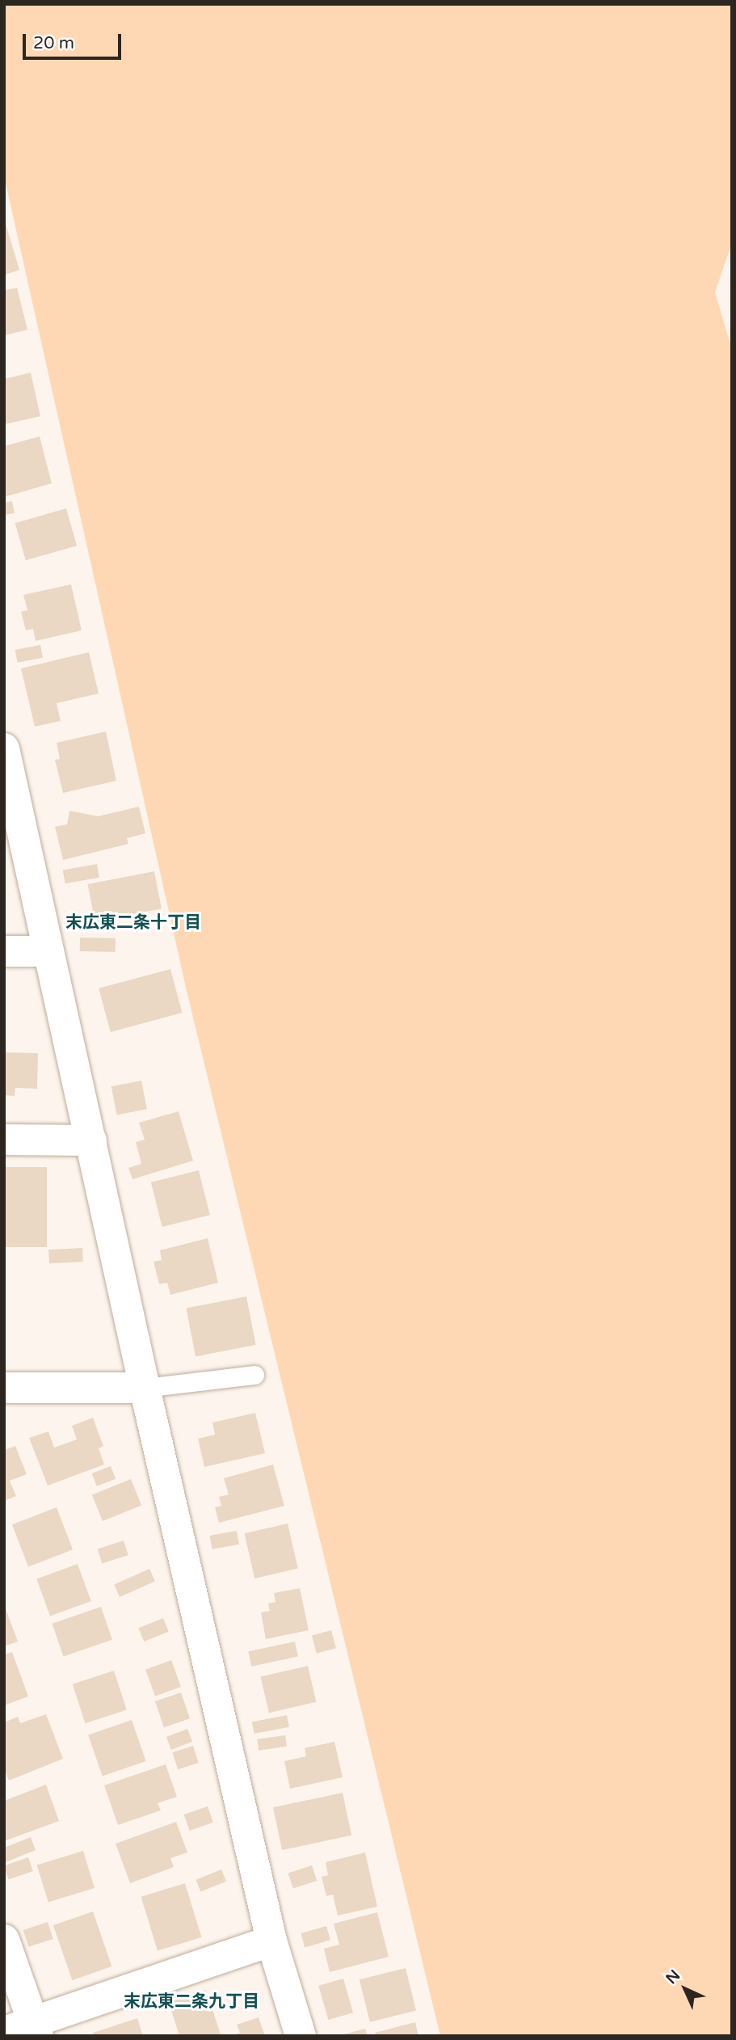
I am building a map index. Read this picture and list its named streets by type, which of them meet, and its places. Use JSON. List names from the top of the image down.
{
  "districts": ["末広東二条十丁目", "末広東二条九丁目"],
  "scale_bar": "20 m",
  "north": "top left"
}
